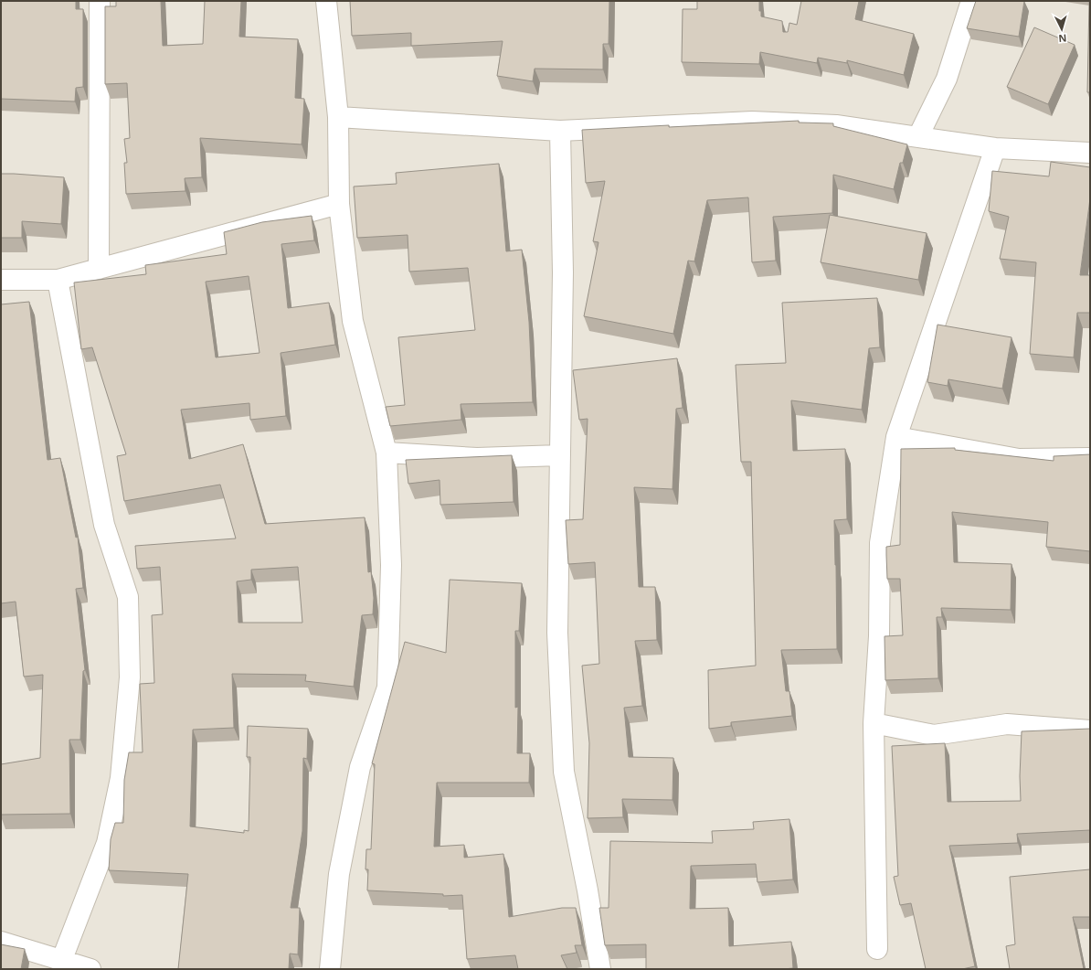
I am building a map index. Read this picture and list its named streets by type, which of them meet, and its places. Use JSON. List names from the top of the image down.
{
  "north": "bottom"
}
